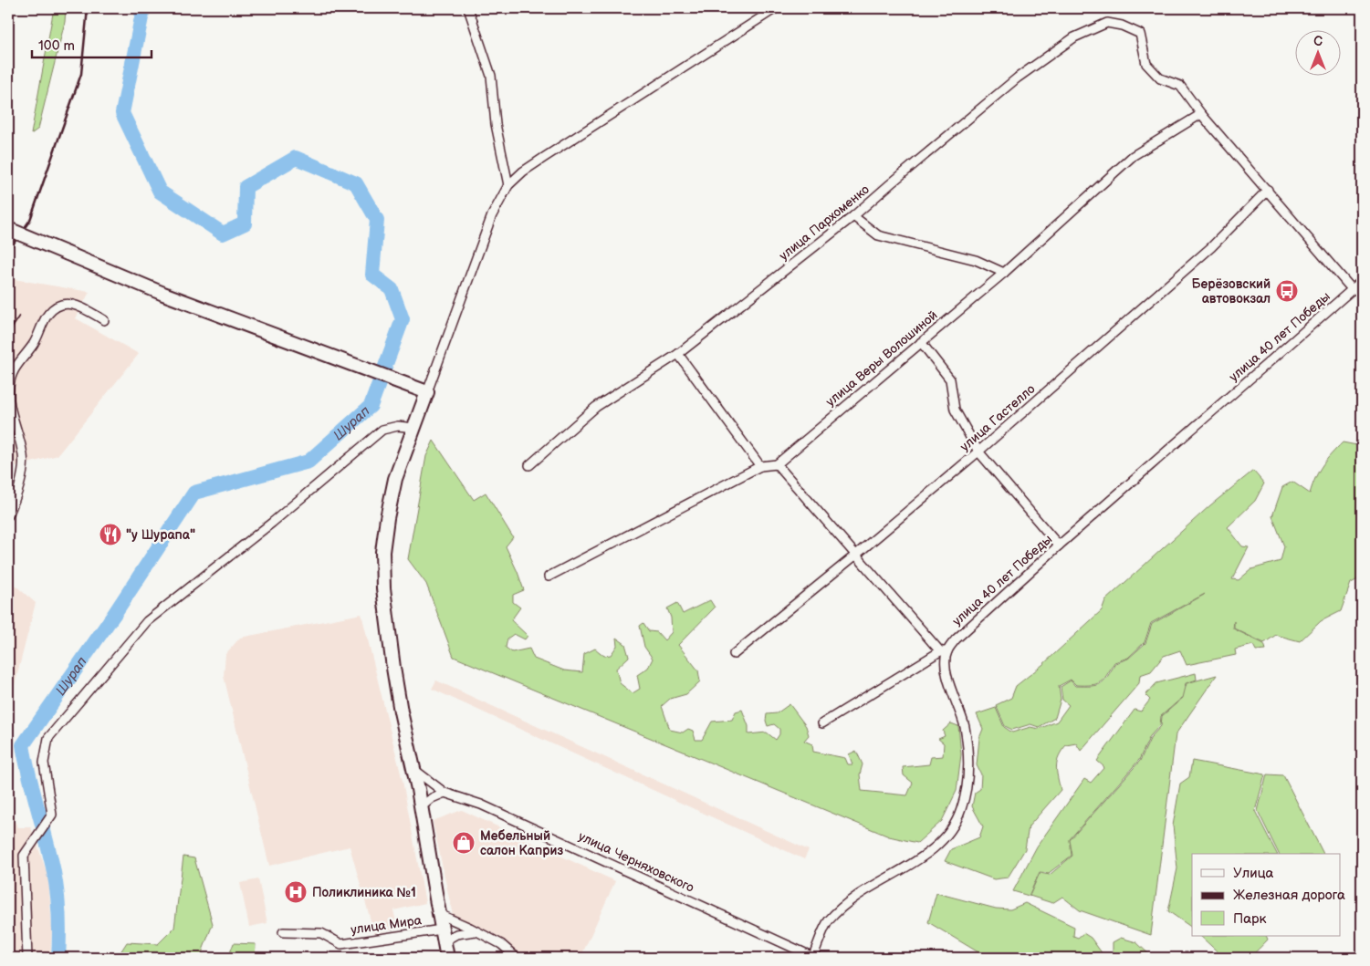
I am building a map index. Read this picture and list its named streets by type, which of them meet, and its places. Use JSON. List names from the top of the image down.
{
  "streets": {
    "street": [
      "улица Пархоменко",
      "улица 40 лет Победы",
      "улица Веры Волошиной",
      "улица Гастелло",
      "улица Черняховского",
      "улица Мира"
    ]
  },
  "crossings": [
    ["улица Пархоменко", "улица Веры Волошиной"]
  ],
  "water": ["Шурап"],
  "places": {
    "bus stop": ["Берёзовский автовокзал"],
    "restaurant": ["\"у Шурапа\""],
    "shop": ["Мебельный салон Каприз"],
    "hospital": ["Поликлиника №1"]
  },
  "legend": ["Улица", "Железная дорога", "Парк"],
  "scale_bar": "100 m",
  "north": "top"
}
